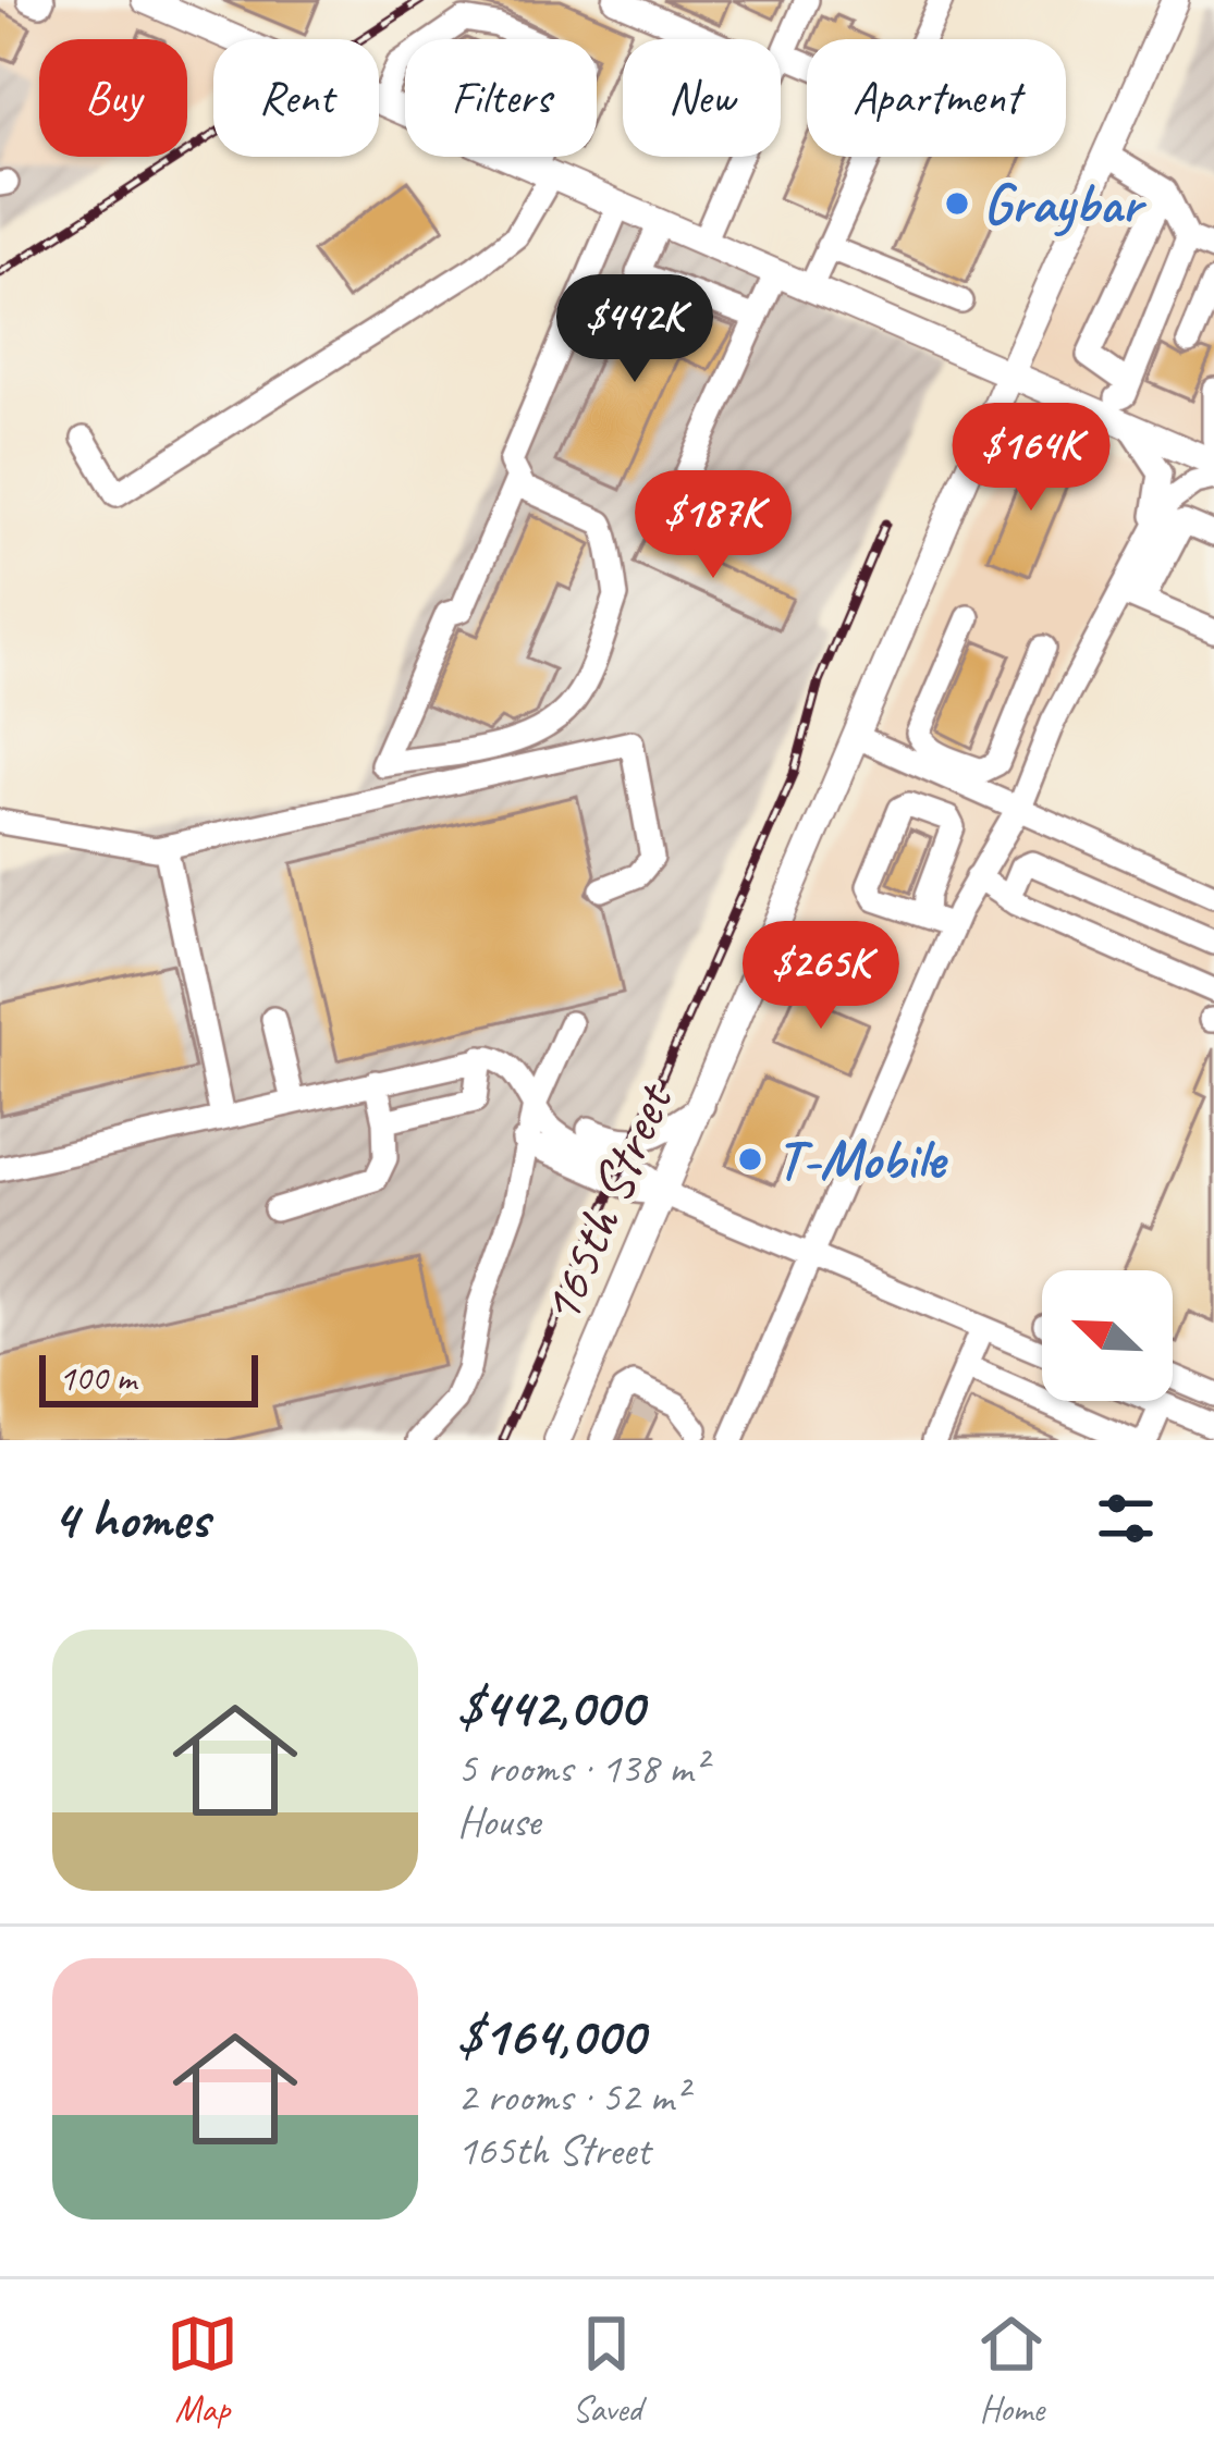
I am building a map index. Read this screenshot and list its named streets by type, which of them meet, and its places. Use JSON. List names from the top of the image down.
{
  "streets": {
    "main road": ["165th Street"]
  },
  "places": ["Graybar", "T-Mobile"],
  "scale_bar": "100 m",
  "north": "top left",
  "page": {
    "chip": [
      "Buy",
      "Rent",
      "Filters",
      "New",
      "Apartment"
    ],
    "price": [
      "$442K",
      "$164K",
      "$187K",
      "$265K"
    ],
    "scale": "100 m",
    "heading": "4 homes",
    "list": [
      {
        "name": "$442,000",
        "note": "5 rooms · 138 m² · House"
      },
      {
        "name": "$164,000",
        "note": "2 rooms · 52 m² · 165th Street"
      }
    ],
    "tabs": ["Map", "Saved", "Home"]
  }
}
